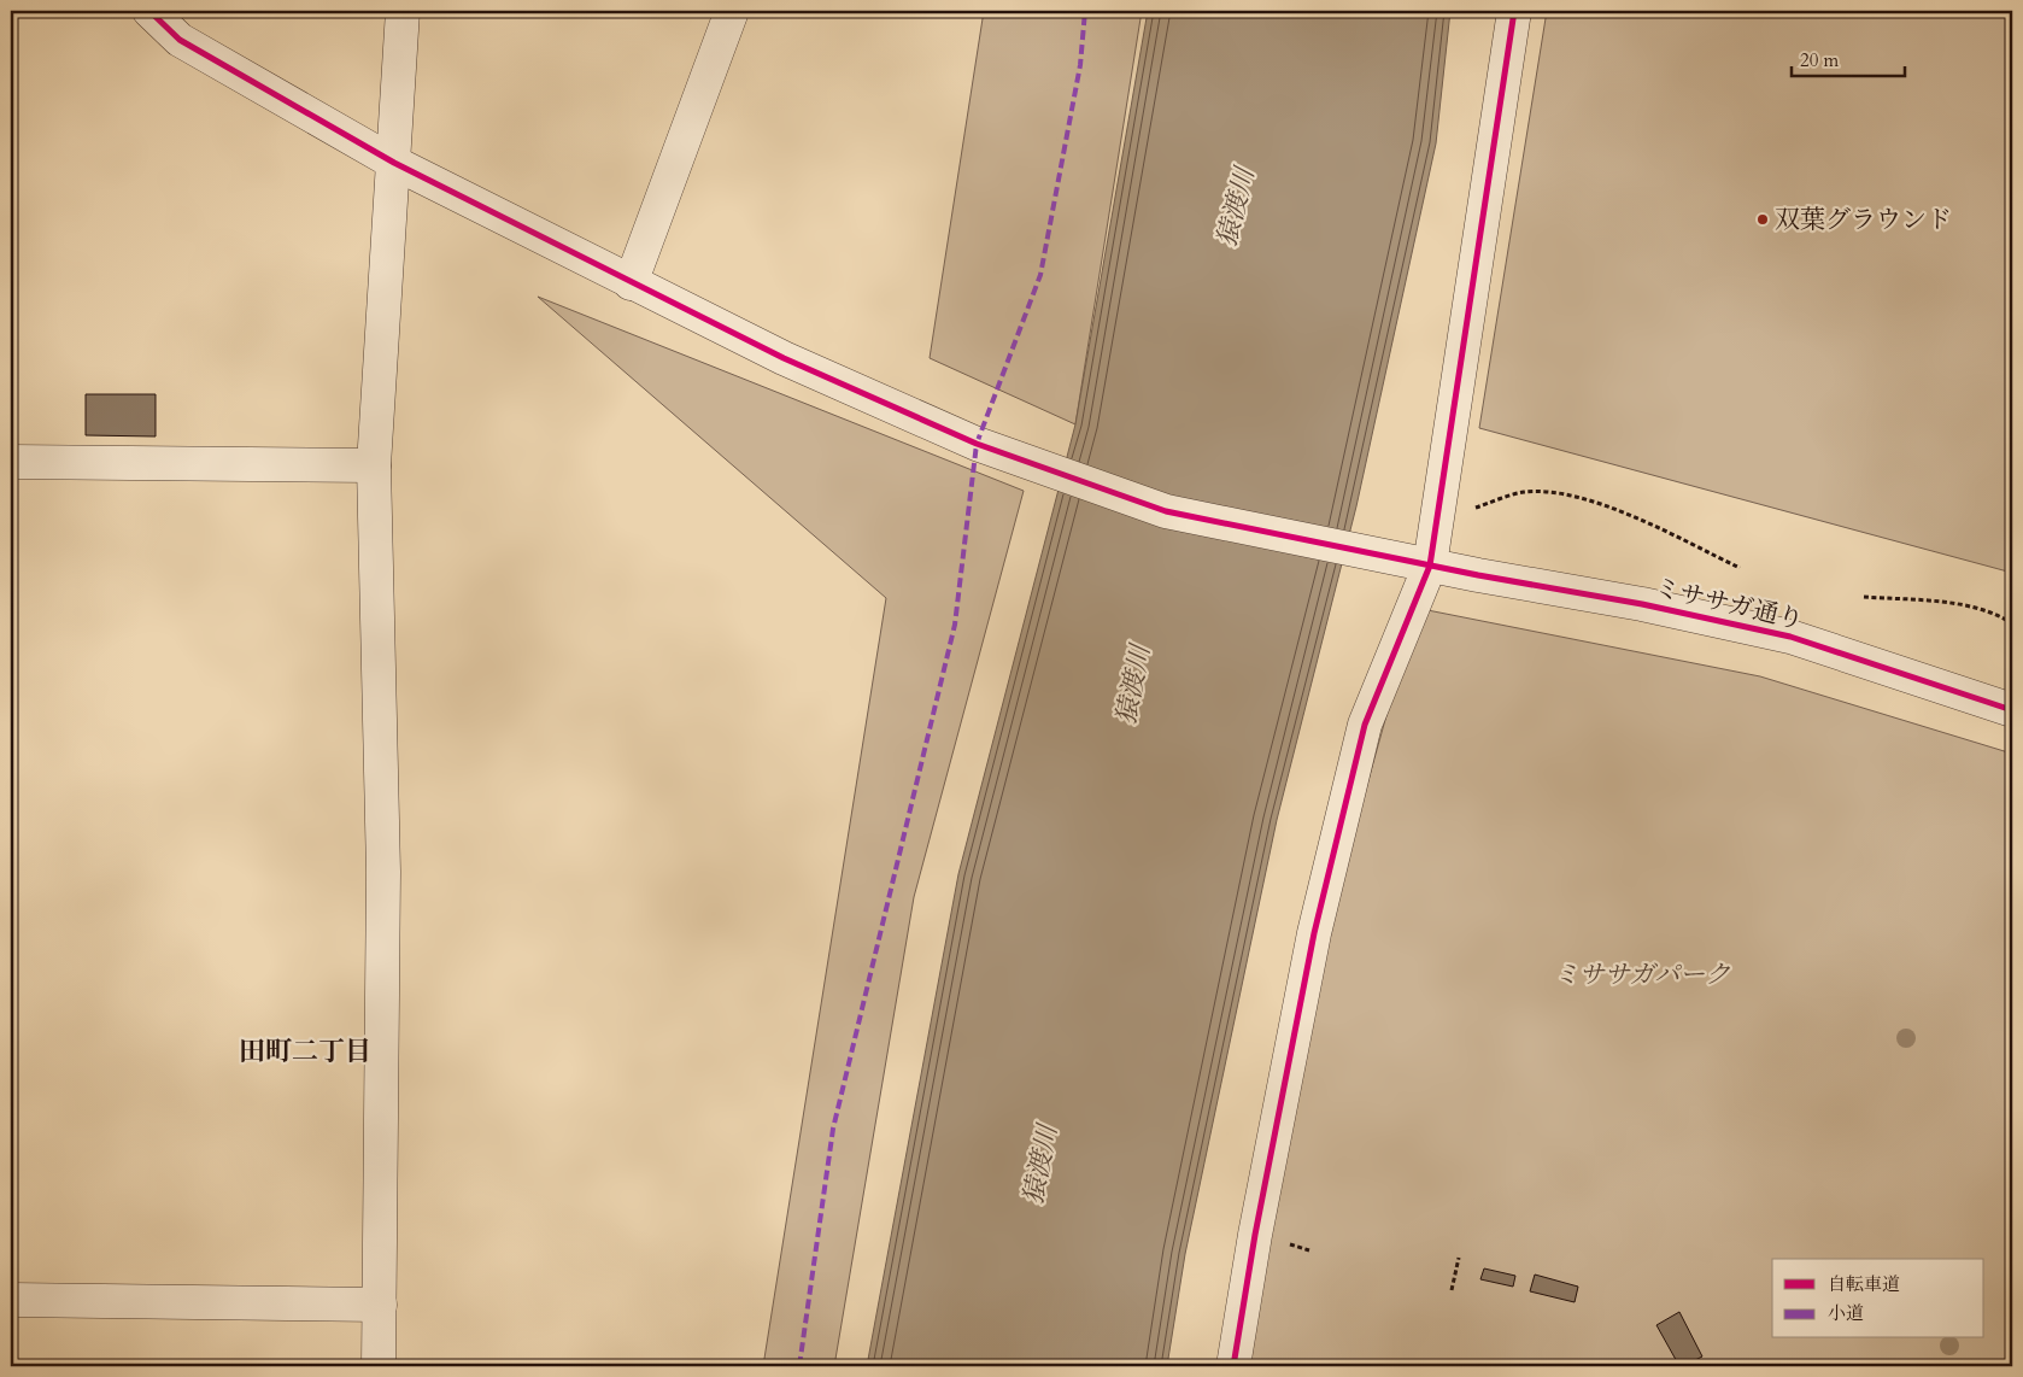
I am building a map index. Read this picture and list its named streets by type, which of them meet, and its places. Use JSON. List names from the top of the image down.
{
  "streets": {
    "street": ["ミササガ通り"]
  },
  "districts": ["田町二丁目"],
  "water": ["猿渡川"],
  "parks": ["ミササガパーク"],
  "places": ["双葉グラウンド"],
  "legend": ["自転車道", "小道"],
  "scale_bar": "20 m"
}
